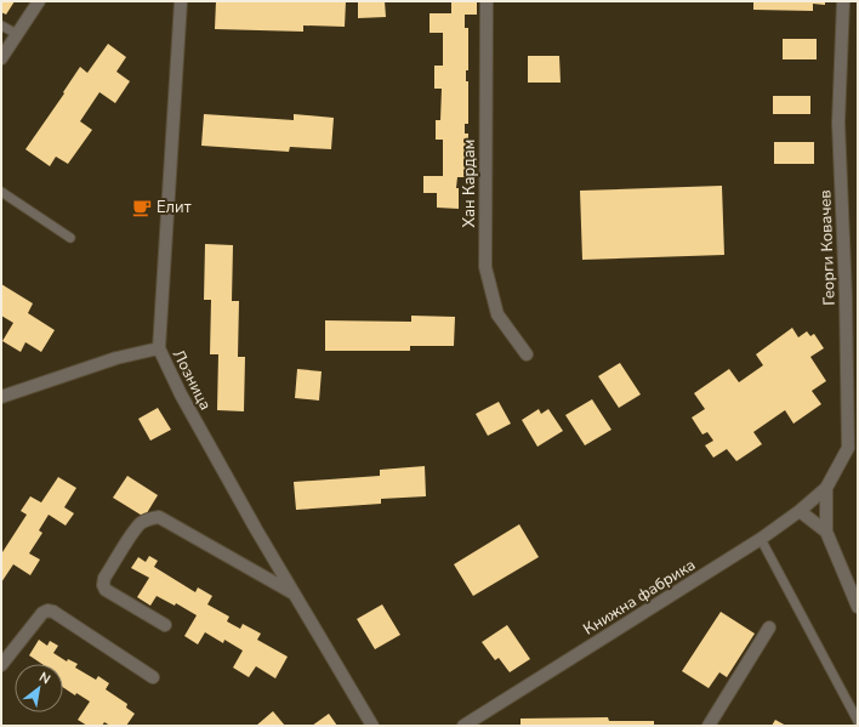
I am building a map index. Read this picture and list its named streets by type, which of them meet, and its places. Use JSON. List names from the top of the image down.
{
  "streets": {
    "street": [
      "Хан Кардам",
      "Георги Ковачев",
      "Лозница",
      "Книжна фабрика"
    ]
  },
  "crossings": [
    ["Георги Ковачев", "Книжна фабрика"]
  ],
  "places": {
    "cafe": ["Елит"]
  },
  "north": "top right"
}
